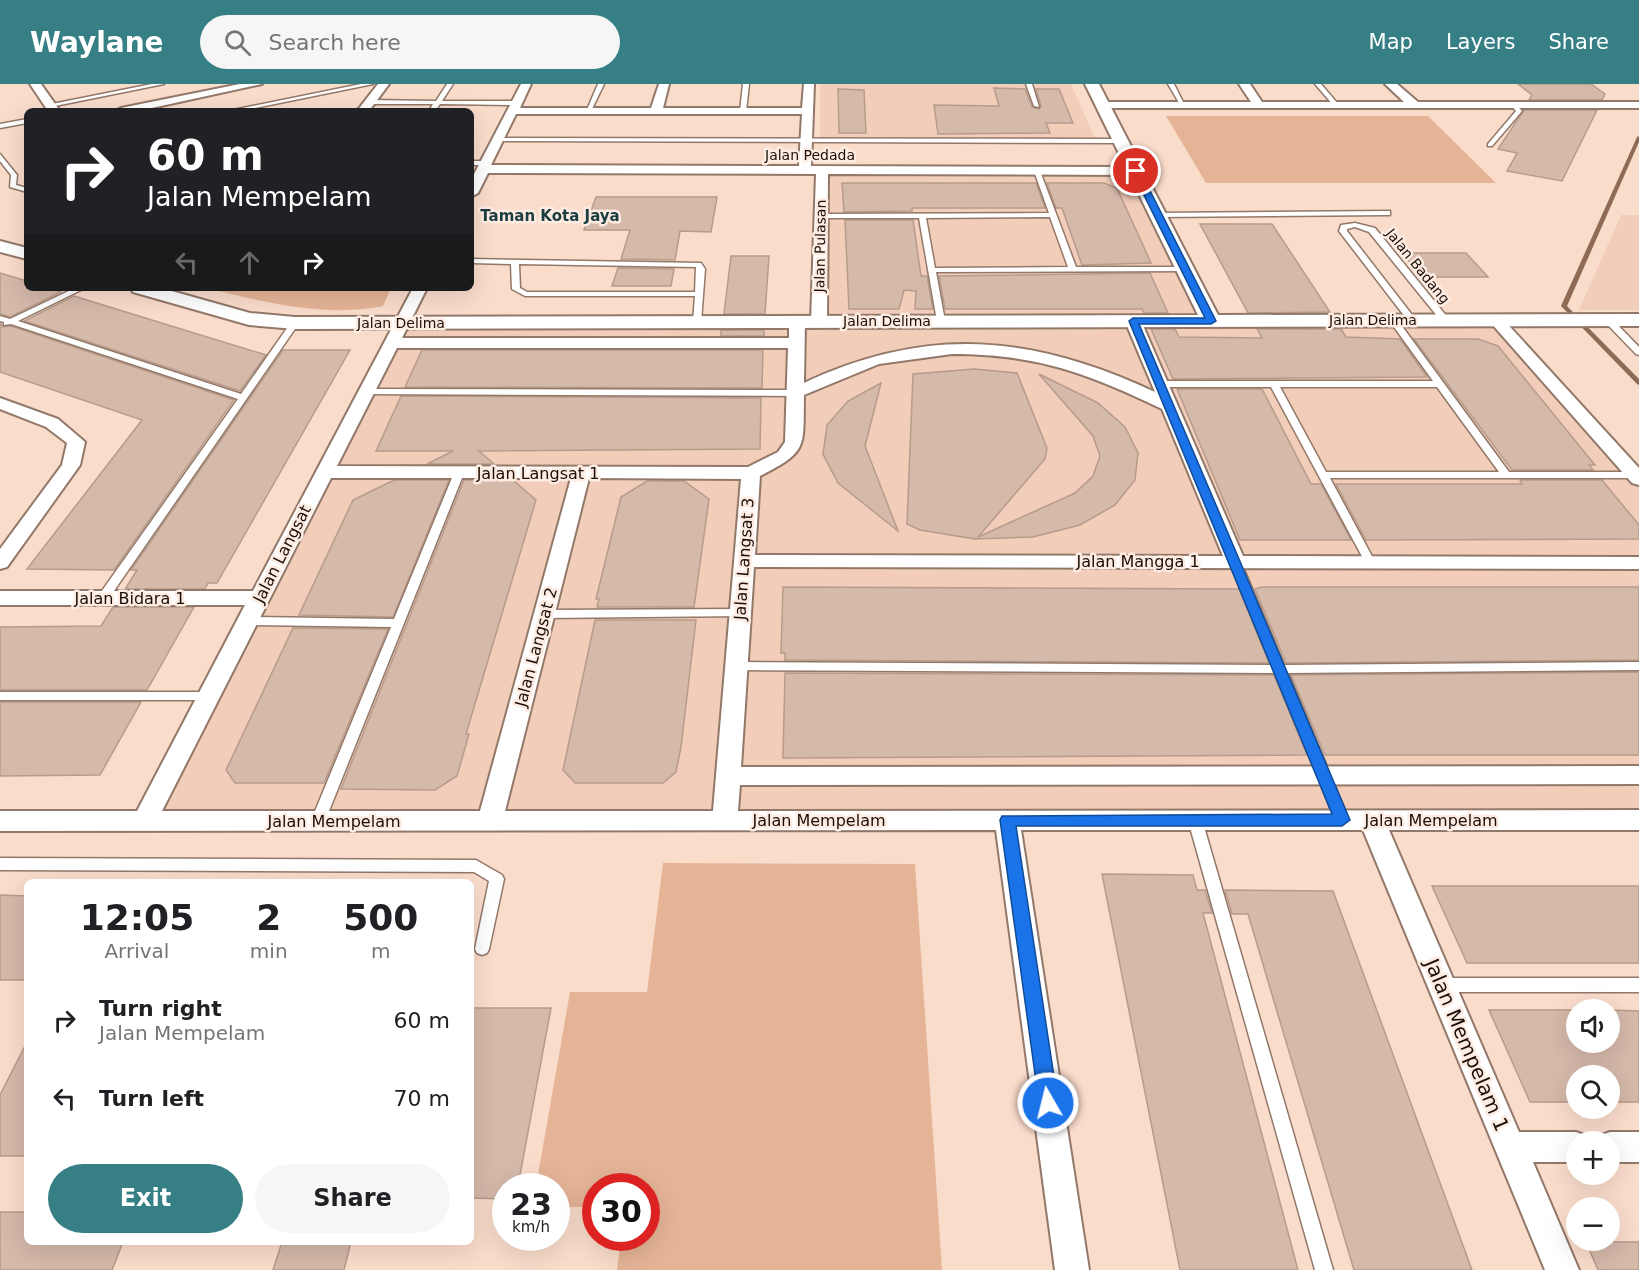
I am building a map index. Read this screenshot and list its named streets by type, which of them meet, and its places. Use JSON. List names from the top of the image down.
{
  "streets": {
    "street": [
      "Jalan Pedada",
      "Jalan Pulasan",
      "Jalan Delima",
      "Jalan Langsat 1",
      "Jalan Langsat",
      "Jalan Langsat 3",
      "Jalan Mangga 1",
      "Jalan Bidara 1",
      "Jalan Langsat 2",
      "Jalan Mempelam",
      "Jalan Mempelam 1"
    ],
    "lane": ["Jalan Badang"]
  },
  "crossings": [
    ["Jalan Pedada", "Jalan Pulasan"],
    ["Jalan Pulasan", "Jalan Delima"],
    ["Jalan Badang", "Jalan Delima"],
    ["Jalan Delima", "Jalan Langsat"],
    ["Jalan Langsat 1", "Jalan Langsat"],
    ["Jalan Langsat 1", "Jalan Langsat 3"],
    ["Jalan Langsat 1", "Jalan Langsat 2"],
    ["Jalan Langsat", "Jalan Bidara 1"],
    ["Jalan Langsat", "Jalan Mempelam"],
    ["Jalan Langsat 3", "Jalan Mangga 1"],
    ["Jalan Langsat 3", "Jalan Mempelam"],
    ["Jalan Langsat 2", "Jalan Mempelam"],
    ["Jalan Mempelam", "Jalan Mempelam 1"]
  ],
  "districts": ["Taman Kota Jaya"],
  "page": {
    "header": "Waylane",
    "search": "Search here",
    "nav": ["Map", "Layers", "Share"],
    "turn": ["60 m", "Jalan Mempelam"],
    "eta": [
      "12:05",
      "Arrival",
      "2",
      "min",
      "500",
      "m"
    ],
    "list": [
      {
        "name": "Turn right",
        "note": "Jalan Mempelam",
        "value": "60 m"
      },
      {
        "name": "Turn left",
        "value": "70 m"
      }
    ],
    "map_buttons": ["+", "−"],
    "buttons": ["Exit", "Share"],
    "speed": "23 km/h",
    "limit": "30"
  }
}
